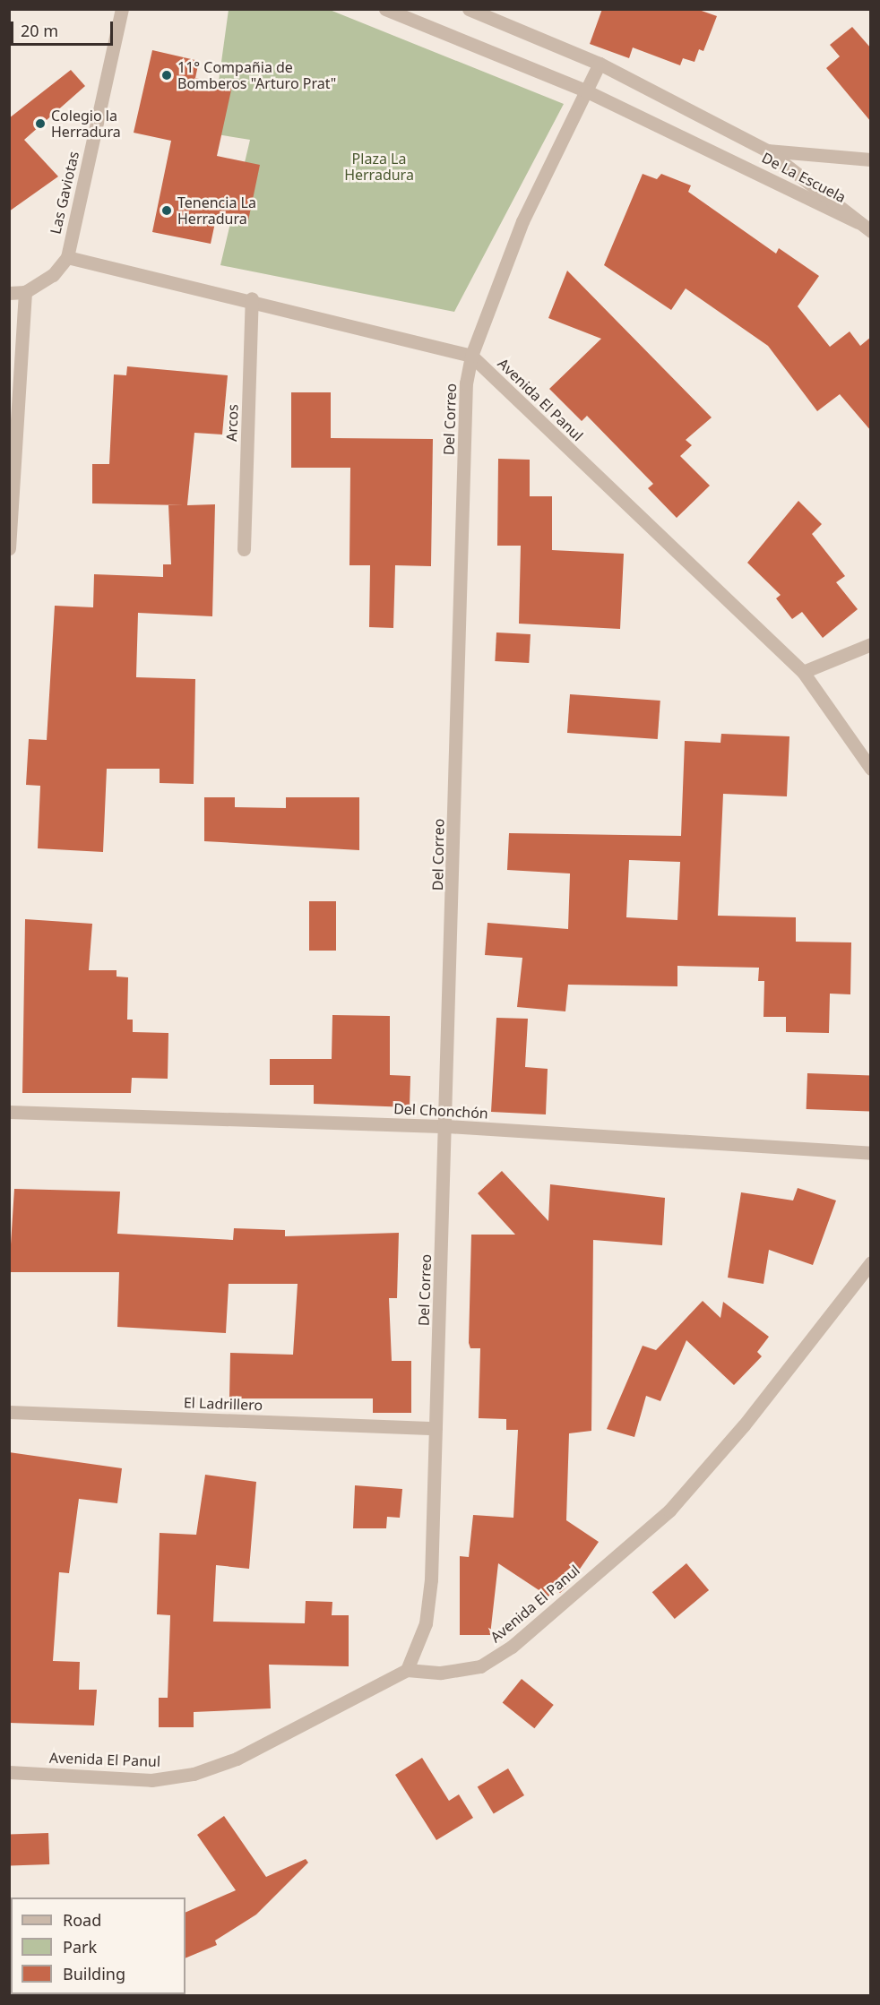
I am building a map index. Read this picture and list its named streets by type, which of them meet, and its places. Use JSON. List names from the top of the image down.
{
  "streets": {
    "street": [
      "De La Escuela",
      "Las Gaviotas",
      "Avenida El Panul",
      "Del Correo",
      "Arcos",
      "Del Chonchón",
      "El Ladrillero"
    ]
  },
  "crossings": [
    ["De La Escuela", "Del Correo"],
    ["Las Gaviotas", "Avenida El Panul"],
    ["Avenida El Panul", "Del Correo"],
    ["Avenida El Panul", "Arcos"],
    ["Del Correo", "Del Chonchón"],
    ["Del Correo", "El Ladrillero"]
  ],
  "parks": ["Plaza La Herradura"],
  "places": ["11° Compañia de Bomberos \"Arturo Prat\"", "Colegio la Herradura", "Tenencia La Herradura"],
  "legend": ["Road", "Park", "Building"],
  "scale_bar": "20 m"
}
